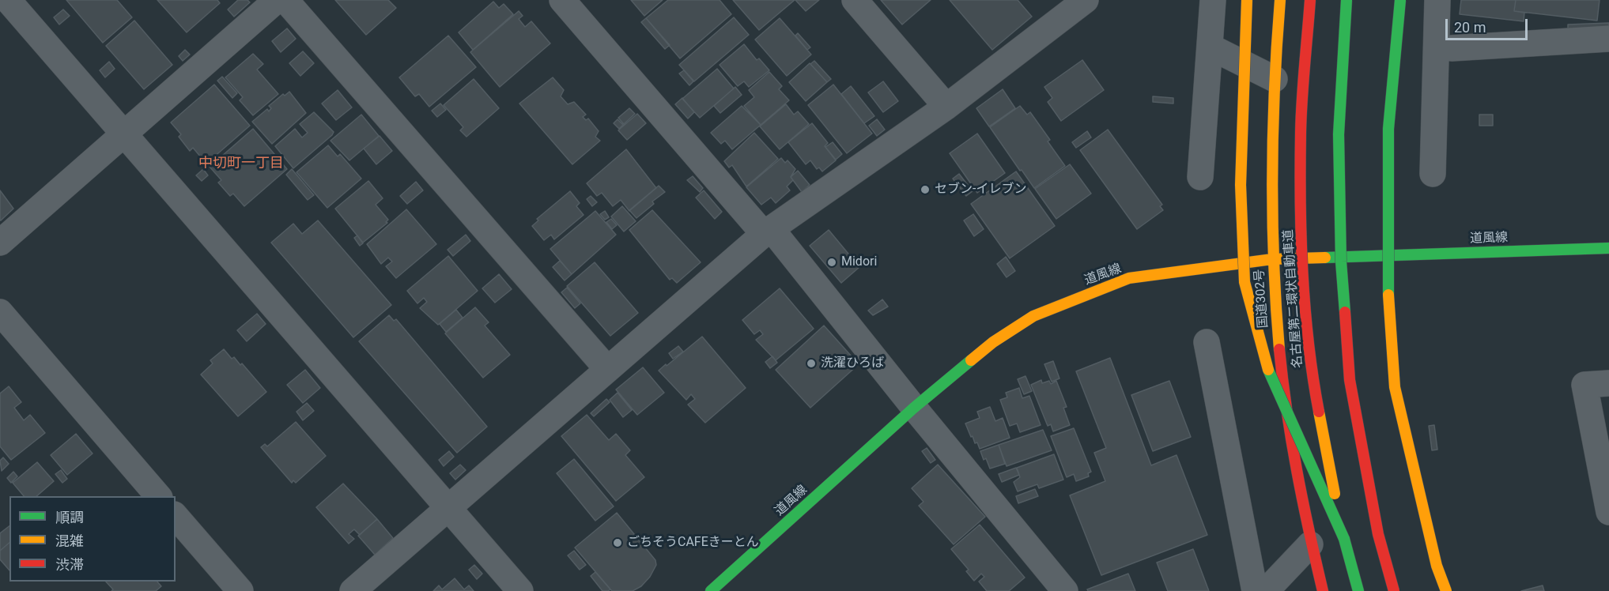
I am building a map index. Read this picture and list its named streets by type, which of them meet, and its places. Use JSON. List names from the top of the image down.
{
  "streets": {
    "main road": ["道風線", "国道302号", "名古屋第二環状自動車道"]
  },
  "crossings": [
    ["道風線", "国道302号"]
  ],
  "districts": ["中切町一丁目"],
  "places": [
    "セブン-イレブン",
    "Midori",
    "洗濯ひろば",
    "ごちそうCAFEきーとん"
  ],
  "legend": ["順調", "混雑", "渋滞"],
  "scale_bar": "20 m"
}
